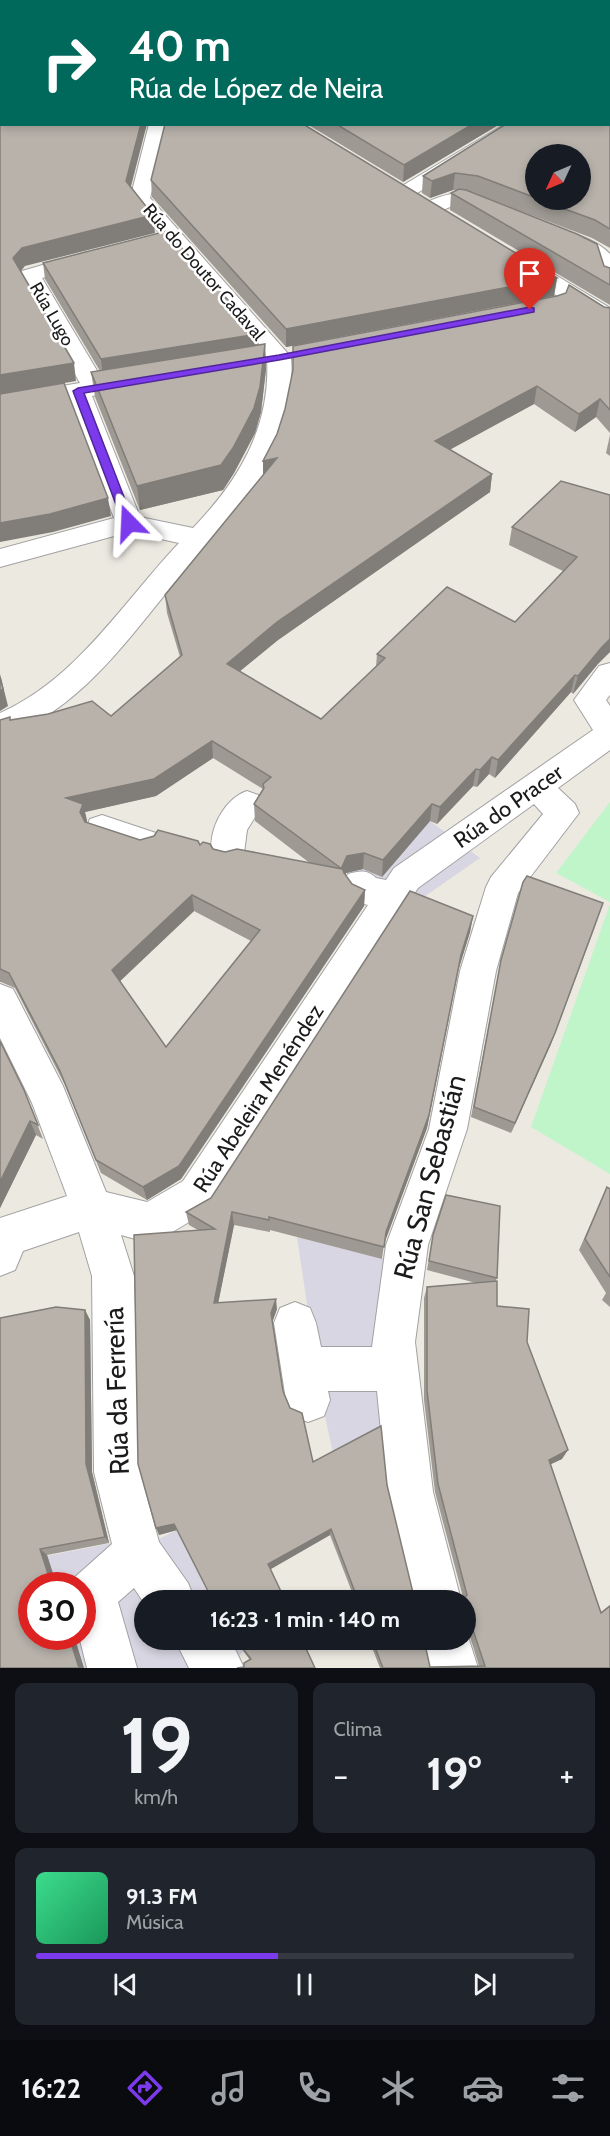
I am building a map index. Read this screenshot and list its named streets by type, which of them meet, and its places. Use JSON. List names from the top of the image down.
{
  "streets": {
    "street": [
      "Rúa do Doutor Cadaval",
      "Rúa Lugo",
      "Rúa do Pracer",
      "Rúa Abeleira Menéndez",
      "Rúa San Sebastián",
      "Rúa da Ferrería"
    ]
  },
  "crossings": [
    ["Rúa do Pracer", "Rúa Abeleira Menéndez"],
    ["Rúa do Pracer", "Rúa San Sebastián"],
    ["Rúa Abeleira Menéndez", "Rúa da Ferrería"]
  ],
  "north": "bottom left",
  "page": {
    "turn": ["40 m", "Rúa de López de Neira"],
    "limit": "30",
    "trip": "16:23 · 1 min · 140 m",
    "tile": [
      ["19", "km/h"],
      "Clima"
    ],
    "heat": ["−", "19°", "+"],
    "song": ["91.3 FM", "Música"],
    "tabs": "16:22"
  }
}
